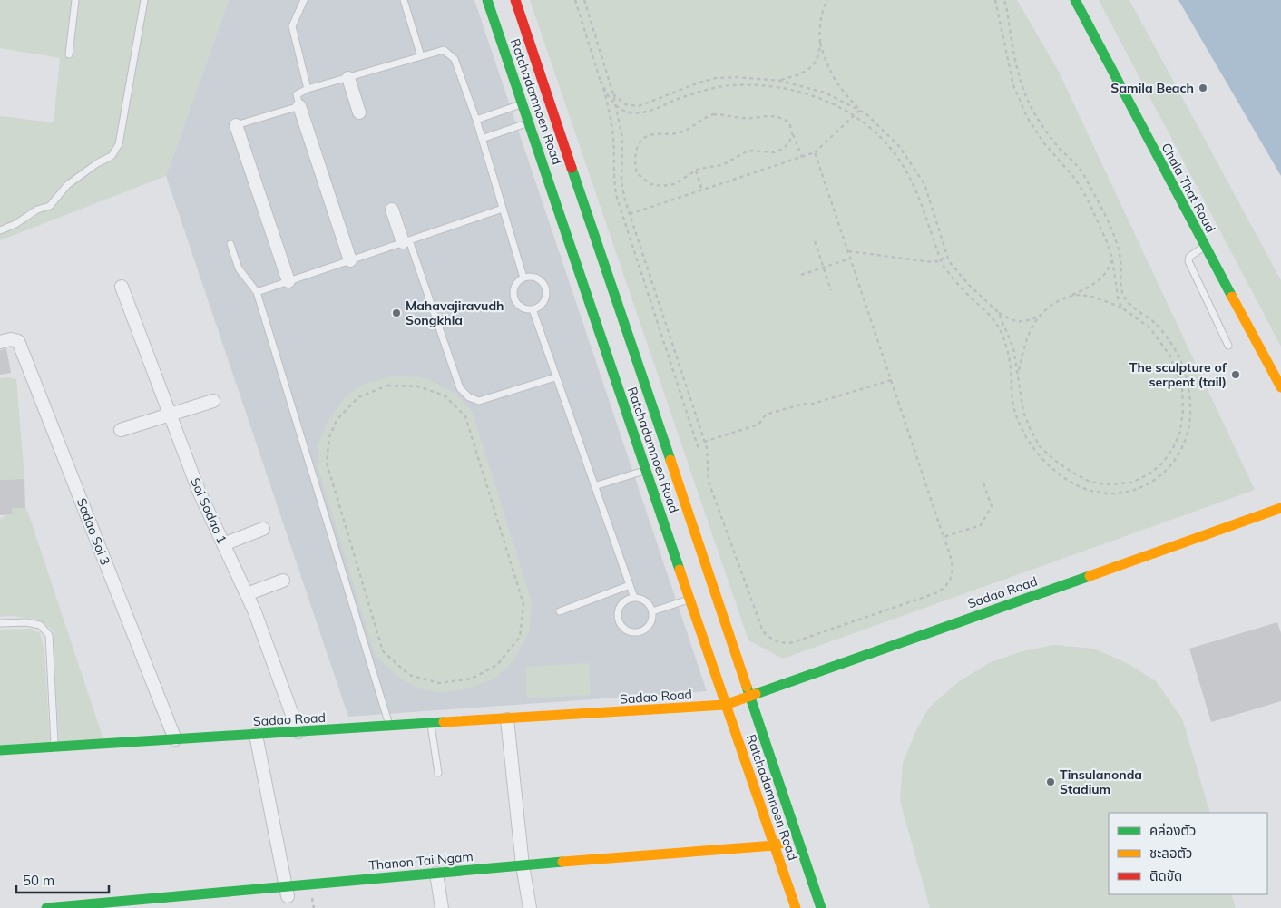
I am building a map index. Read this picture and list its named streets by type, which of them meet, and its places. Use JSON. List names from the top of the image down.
{
  "streets": {
    "street": [
      "Ratchadamnoen Road",
      "Chala That Road",
      "Soi Sadao 1",
      "Sadao Soi 3",
      "Sadao Road",
      "Thanon Tai Ngam"
    ]
  },
  "crossings": [
    ["Ratchadamnoen Road", "Sadao Road"],
    ["Ratchadamnoen Road", "Thanon Tai Ngam"],
    ["Soi Sadao 1", "Sadao Road"],
    ["Sadao Soi 3", "Sadao Road"]
  ],
  "places": [
    "Samila Beach",
    "Mahavajiravudh Songkhla",
    "The sculpture of serpent (tail)",
    "Tinsulanonda Stadium"
  ],
  "legend": ["คล่องตัว", "ชะลอตัว", "ติดขัด"],
  "scale_bar": "50 m"
}
